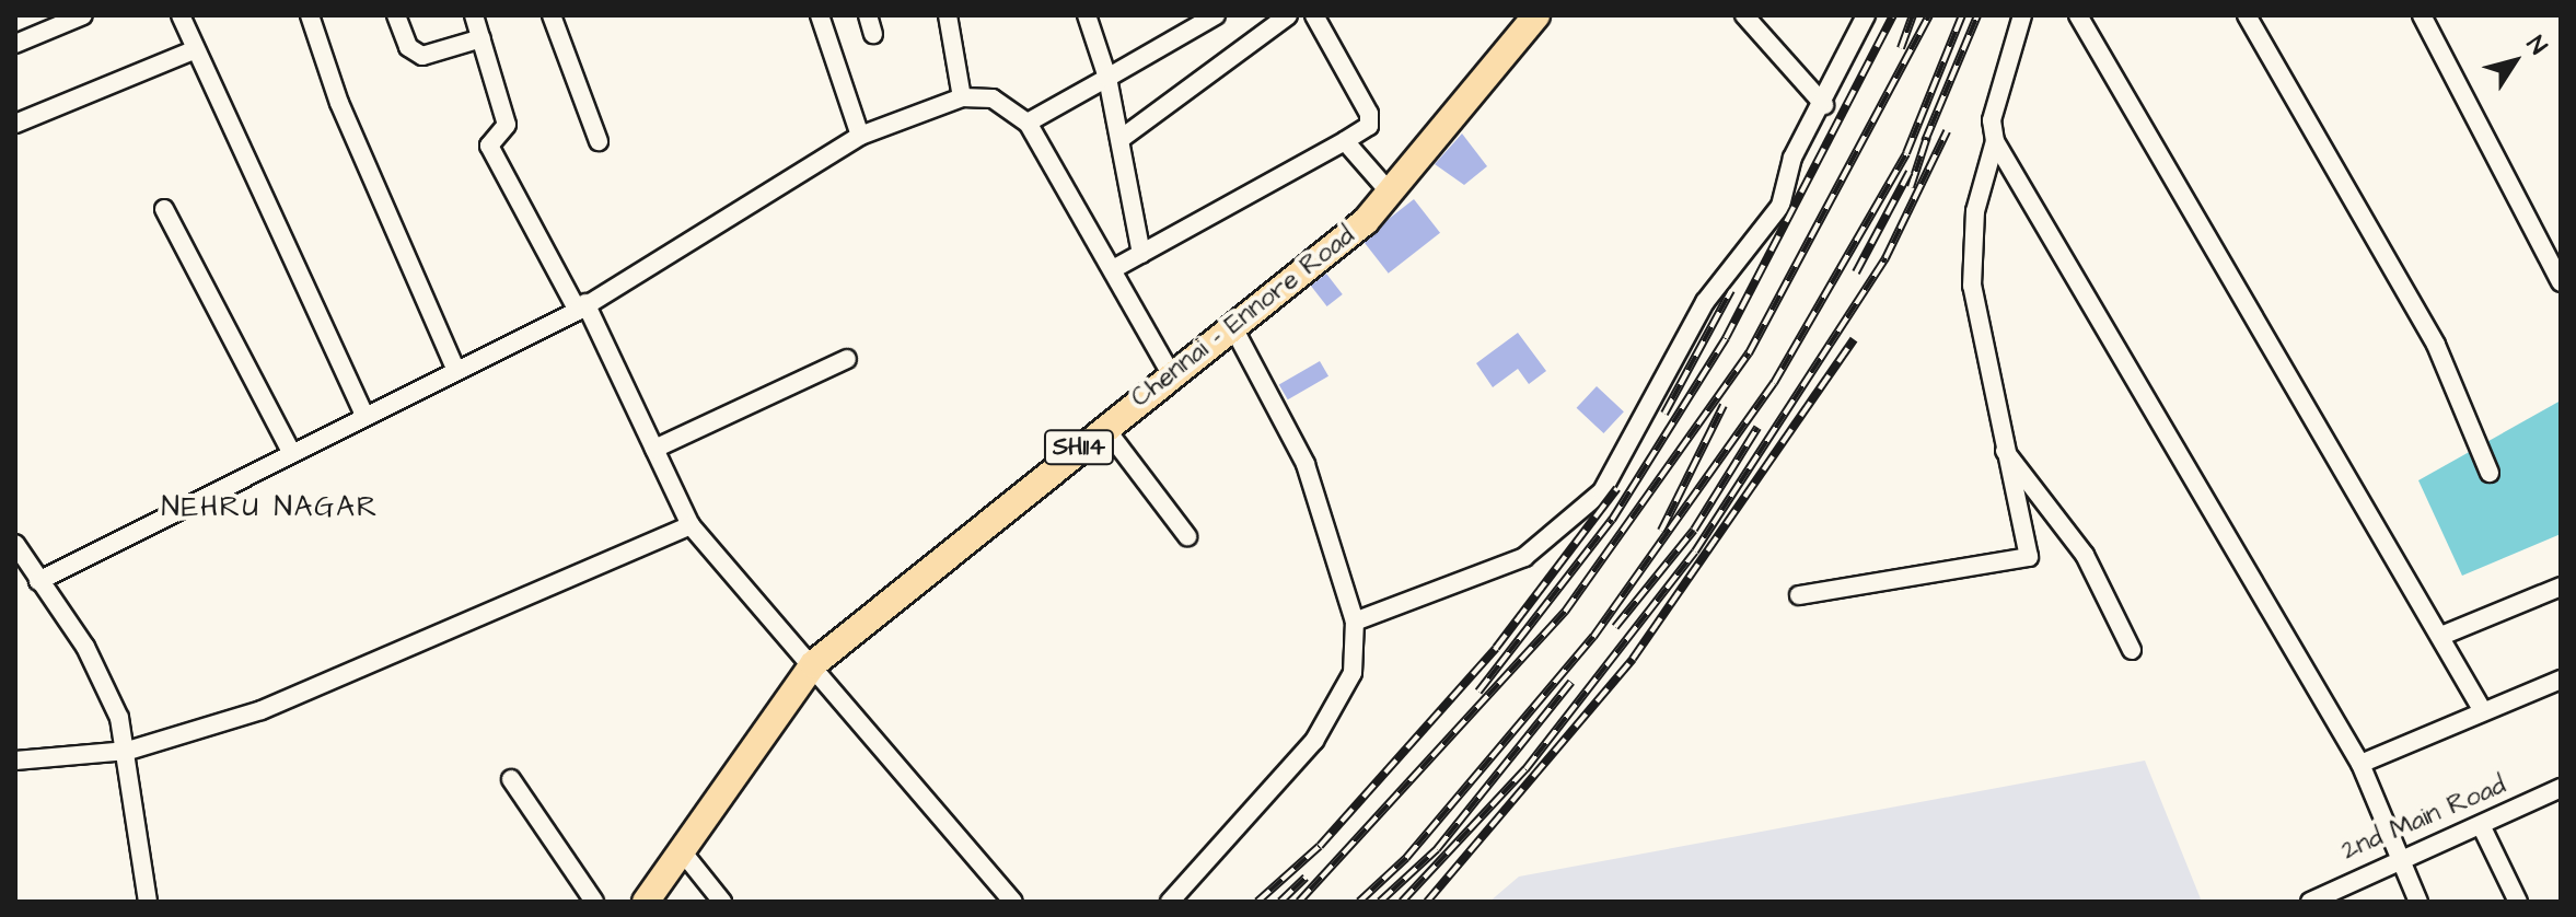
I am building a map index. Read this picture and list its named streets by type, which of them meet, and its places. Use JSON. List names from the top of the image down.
{
  "streets": {
    "main road": ["Chennai - Ennore Road", "SH114"],
    "street": ["2nd Main Road"]
  },
  "districts": ["NEHRU NAGAR"],
  "north": "top right"
}
